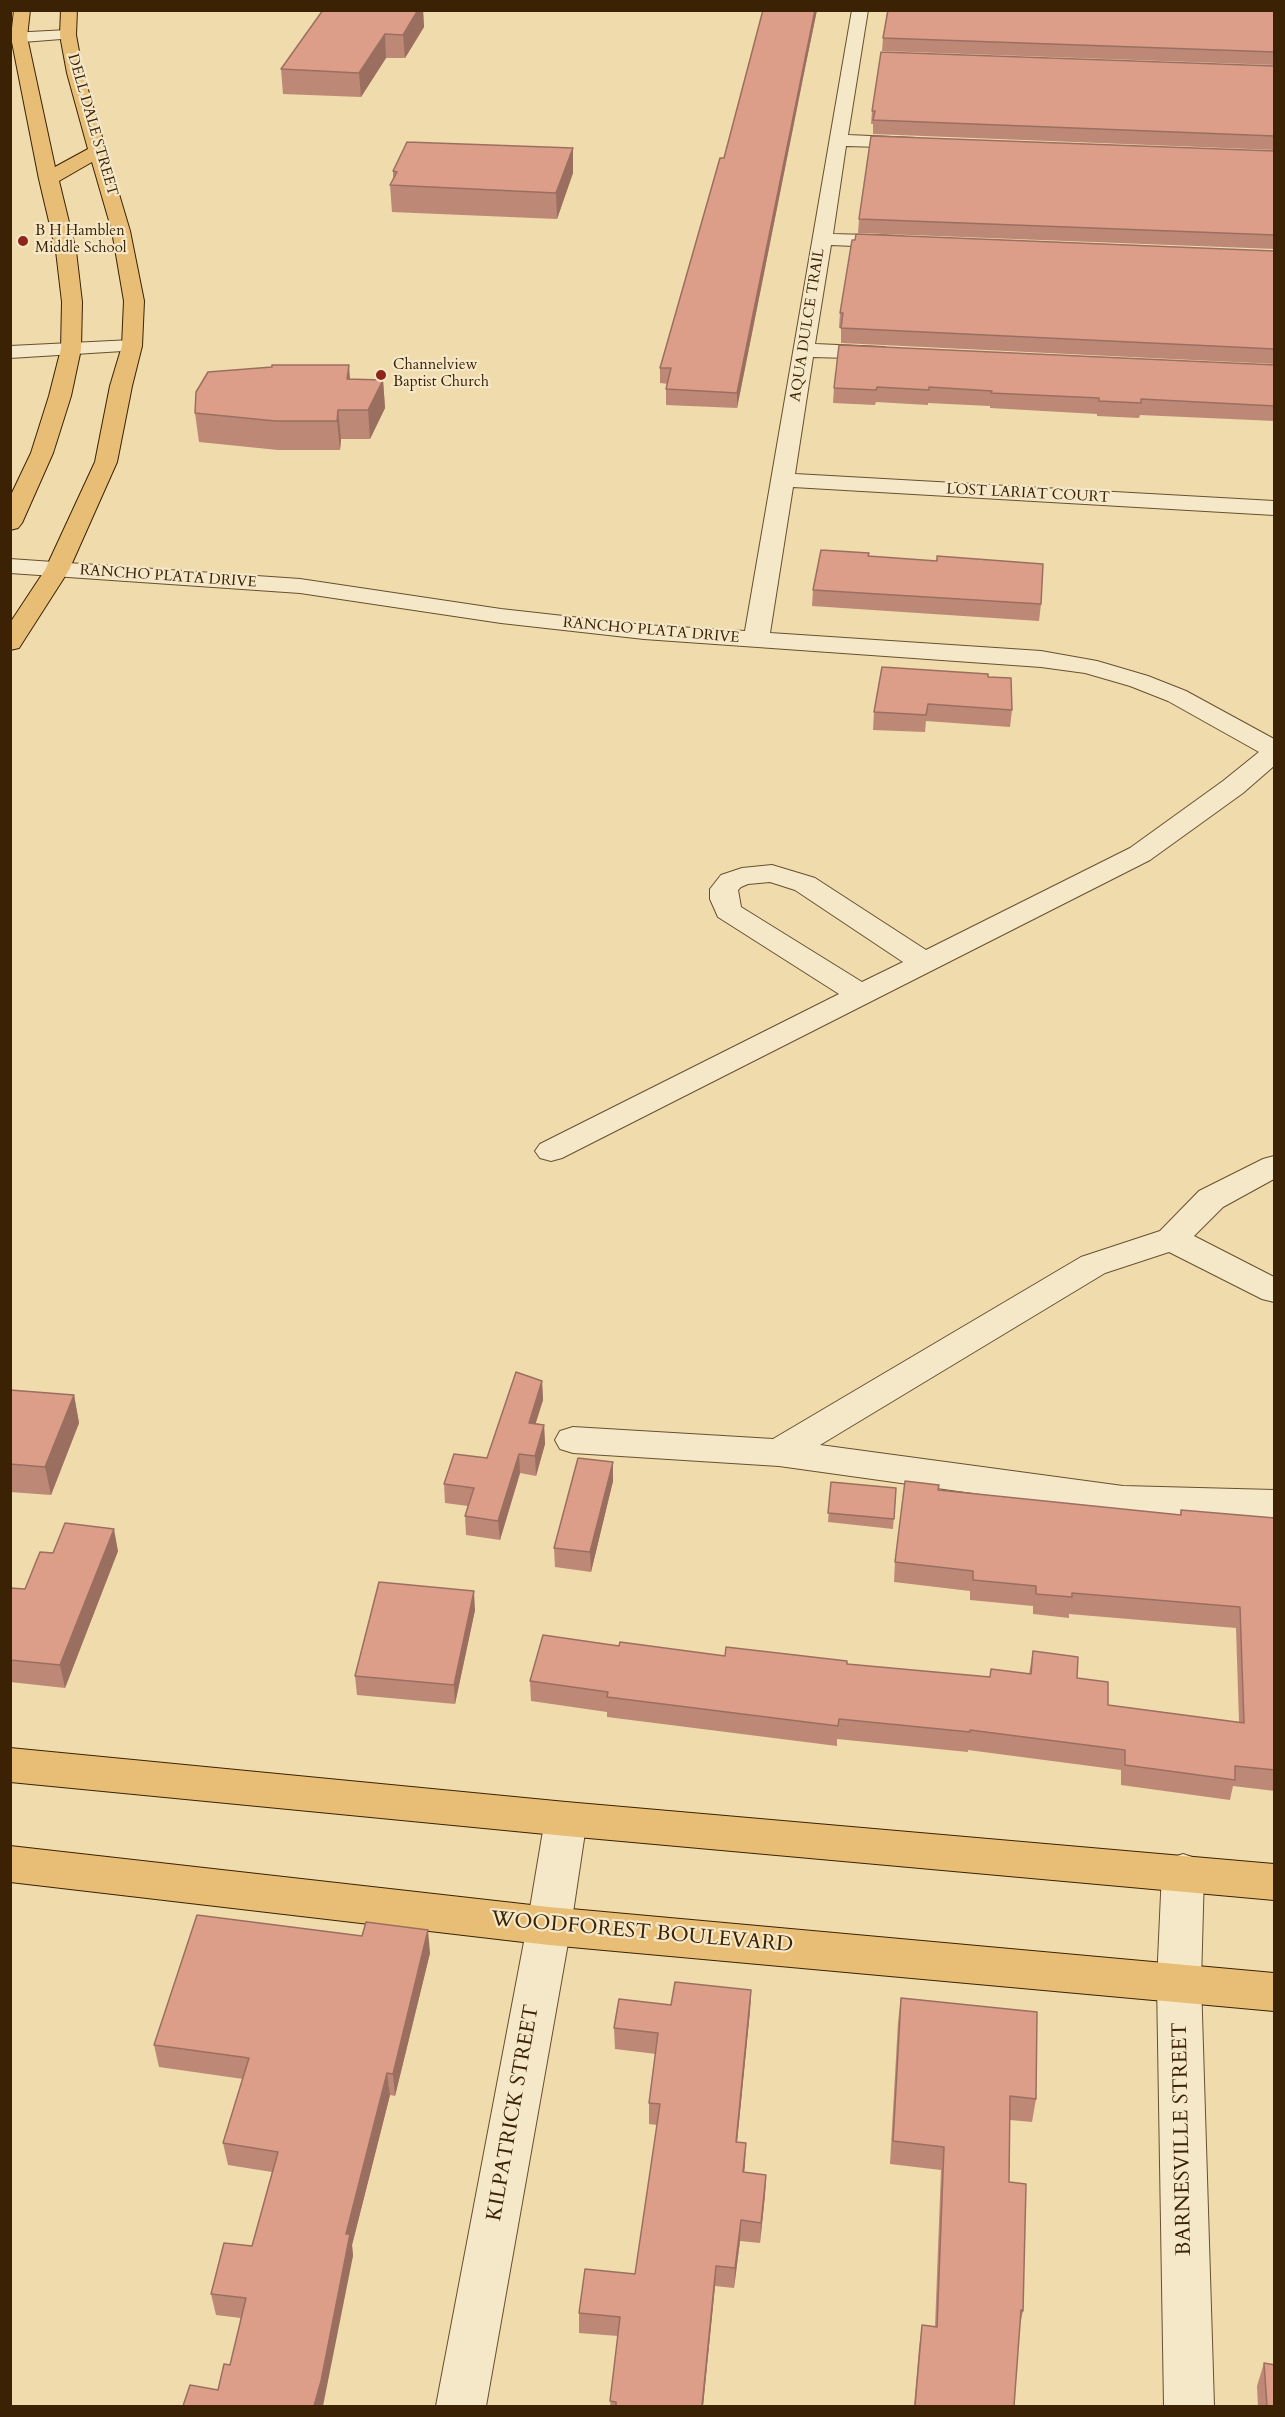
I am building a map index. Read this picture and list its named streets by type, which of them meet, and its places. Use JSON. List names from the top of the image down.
{
  "streets": {
    "main road": ["DELL DALE STREET", "WOODFOREST BOULEVARD"],
    "street": [
      "AQUA DULCE TRAIL",
      "LOST LARIAT COURT",
      "RANCHO PLATA DRIVE",
      "KILPATRICK STREET",
      "BARNESVILLE STREET"
    ]
  },
  "crossings": [
    ["DELL DALE STREET", "RANCHO PLATA DRIVE"],
    ["AQUA DULCE TRAIL", "LOST LARIAT COURT"],
    ["AQUA DULCE TRAIL", "RANCHO PLATA DRIVE"],
    ["WOODFOREST BOULEVARD", "KILPATRICK STREET"],
    ["WOODFOREST BOULEVARD", "BARNESVILLE STREET"]
  ],
  "places": ["B H Hamblen Middle School", "Channelview Baptist Church"]
}
